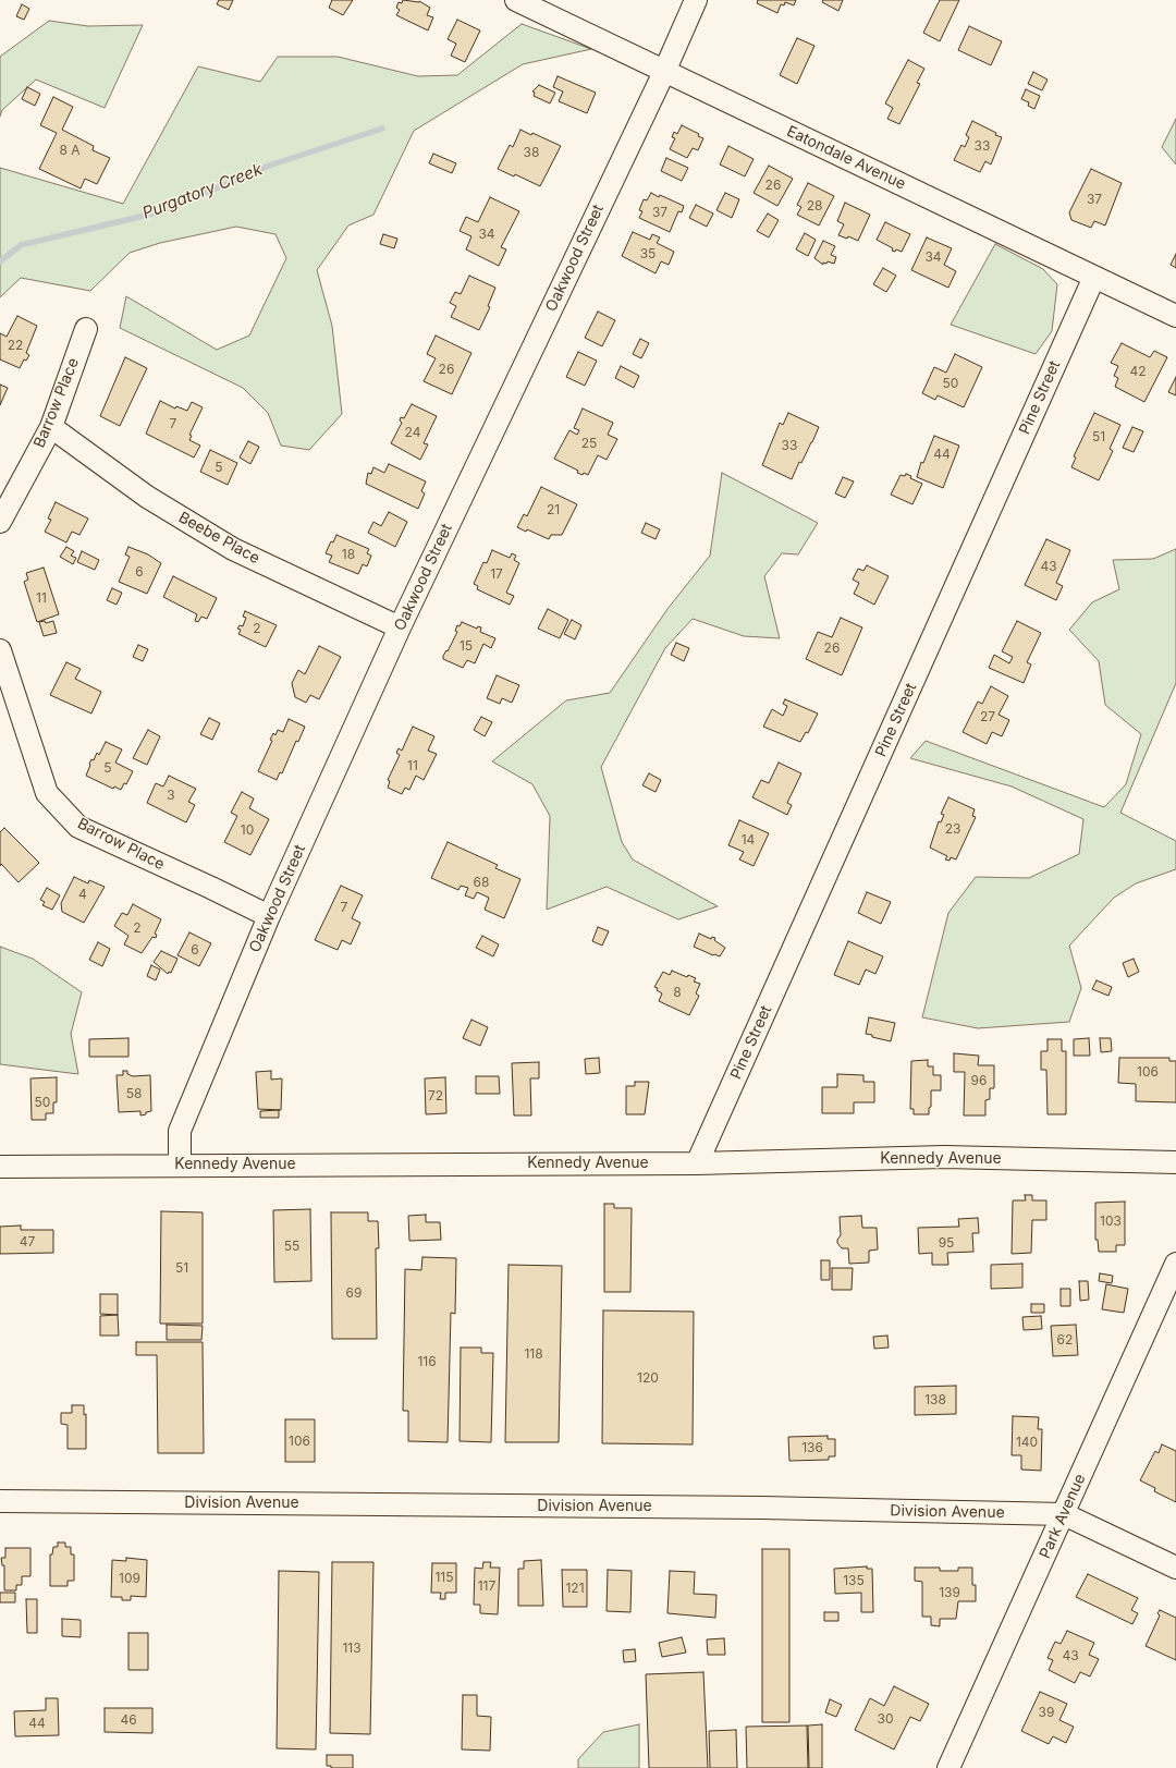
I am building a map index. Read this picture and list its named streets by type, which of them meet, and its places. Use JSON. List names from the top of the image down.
{
  "streets": {
    "street": [
      "Eatondale Avenue",
      "Oakwood Street",
      "Pine Street",
      "Barrow Place",
      "Beebe Place",
      "Kennedy Avenue",
      "Division Avenue",
      "Park Avenue"
    ]
  },
  "crossings": [
    ["Eatondale Avenue", "Oakwood Street"],
    ["Eatondale Avenue", "Pine Street"],
    ["Oakwood Street", "Barrow Place"],
    ["Oakwood Street", "Beebe Place"],
    ["Oakwood Street", "Kennedy Avenue"],
    ["Pine Street", "Kennedy Avenue"],
    ["Barrow Place", "Beebe Place"],
    ["Division Avenue", "Park Avenue"]
  ],
  "water": ["Purgatory Creek"],
  "house_numbers": [
    "33",
    "8 A",
    "38",
    "26",
    "37",
    "28",
    "37",
    "34",
    "35",
    "34",
    "22",
    "26",
    "42",
    "50",
    "7",
    "24",
    "51",
    "25",
    "33",
    "44",
    "5",
    "21",
    "18",
    "43",
    "6",
    "17",
    "11",
    "2",
    "15",
    "26",
    "27",
    "11",
    "5",
    "3",
    "23",
    "10",
    "14",
    "68",
    "4",
    "7",
    "2",
    "6",
    "8",
    "106",
    "96",
    "58",
    "72",
    "50",
    "103",
    "47",
    "95",
    "55",
    "51",
    "69",
    "62",
    "118",
    "116",
    "120",
    "138",
    "106",
    "140",
    "136",
    "115",
    "109",
    "135",
    "117",
    "121",
    "139",
    "113",
    "43",
    "39",
    "30",
    "46",
    "44"
  ]
}
